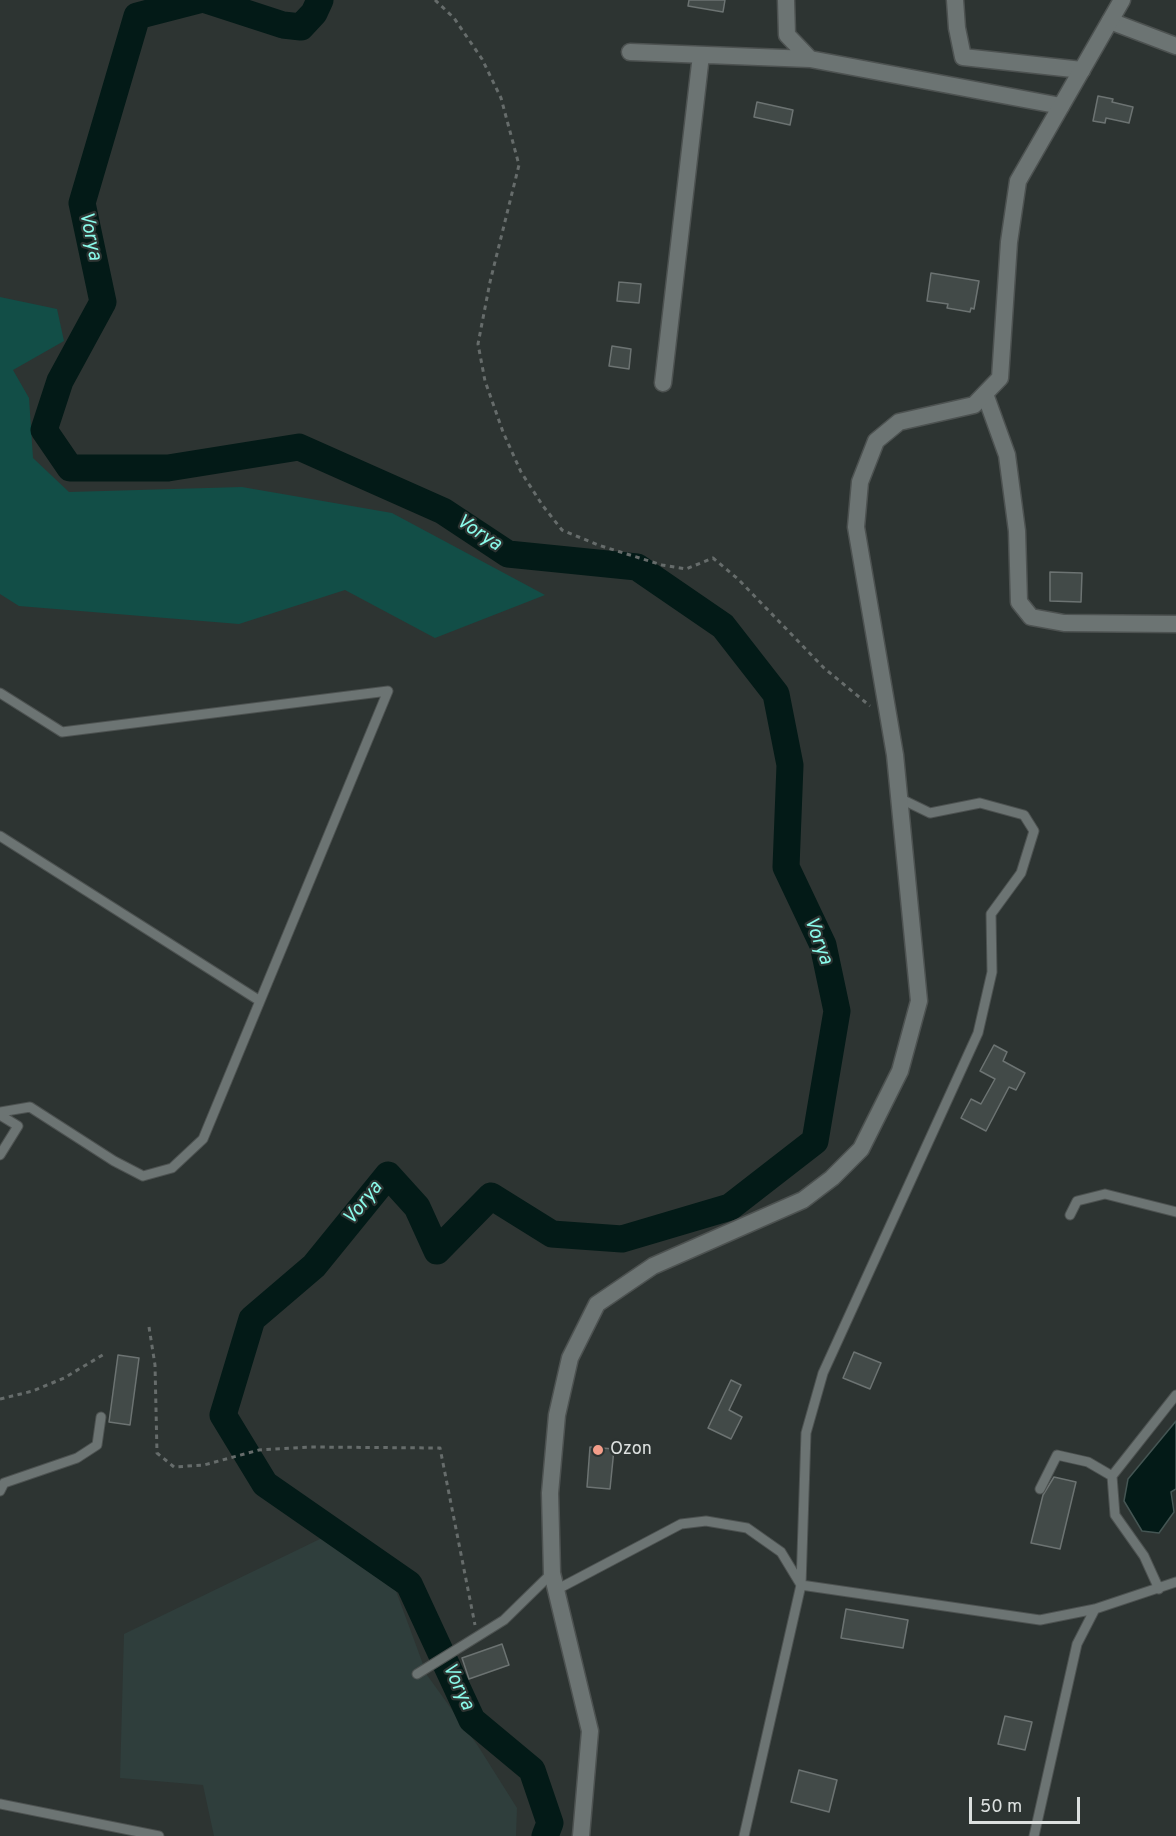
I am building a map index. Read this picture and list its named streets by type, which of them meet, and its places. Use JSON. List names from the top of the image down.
{
  "water": ["Vorya"],
  "places": ["Ozon"],
  "scale_bar": "50 m"
}
